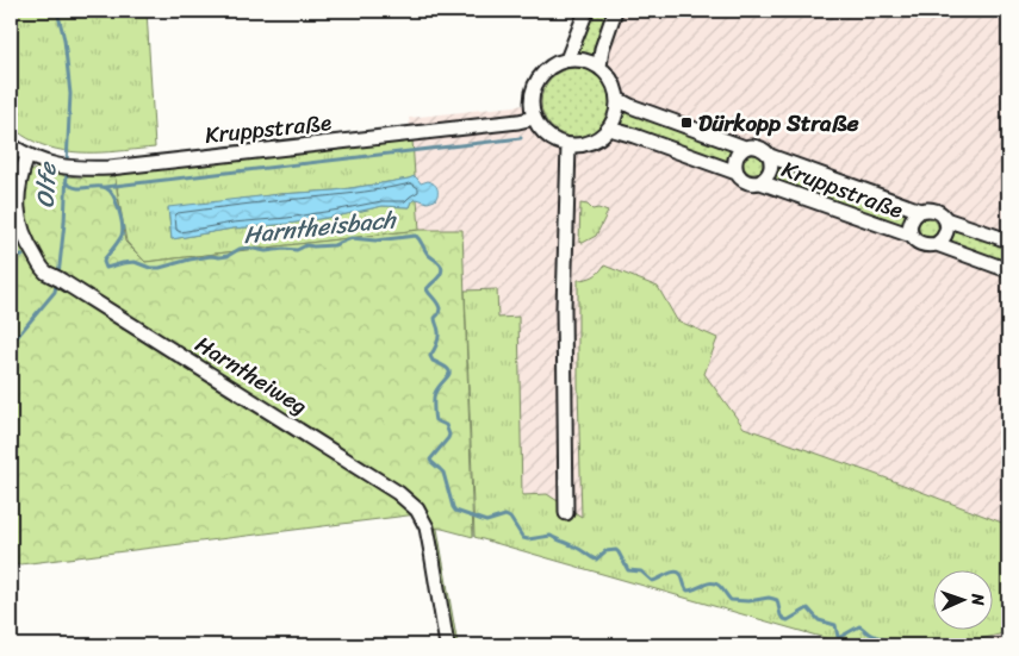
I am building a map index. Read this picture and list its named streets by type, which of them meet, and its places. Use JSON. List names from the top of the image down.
{
  "streets": {
    "street": ["Kruppstraße", "Harntheiweg"]
  },
  "crossings": [
    ["Kruppstraße", "Harntheiweg"]
  ],
  "water": ["Olfe", "Harntheisbach"],
  "places": {
    "transit": ["Dürkopp Straße"]
  },
  "north": "right"
}
